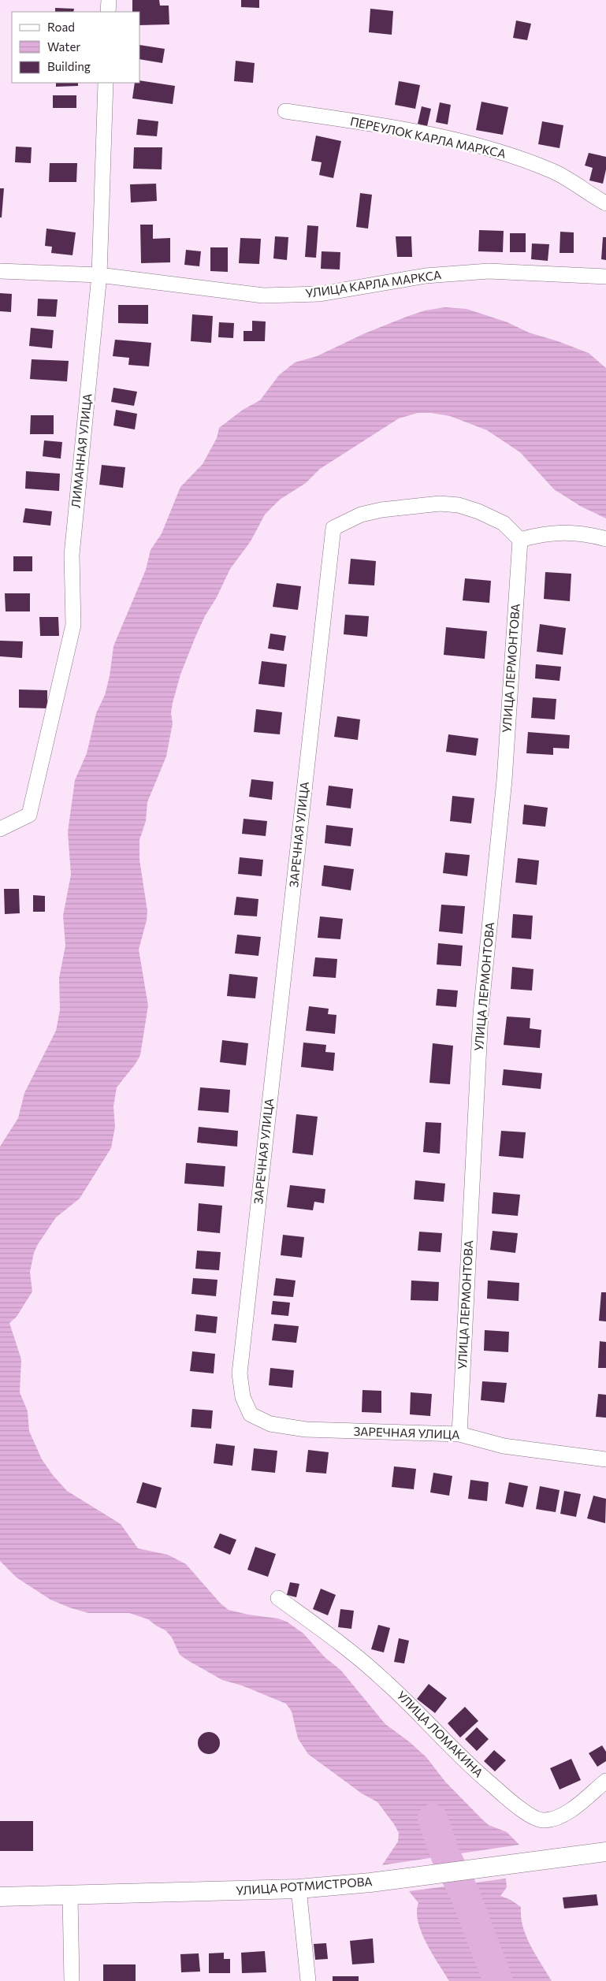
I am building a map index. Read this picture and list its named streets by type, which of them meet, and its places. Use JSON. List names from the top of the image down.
{
  "streets": {
    "street": [
      "ПЕРЕУЛОК КАРЛА МАРКСА",
      "УЛИЦА КАРЛА МАРКСА",
      "ЛИМАННАЯ УЛИЦА",
      "УЛИЦА ЛЕРМОНТОВА",
      "ЗАРЕЧНАЯ УЛИЦА",
      "УЛИЦА ЛОМАКИНА",
      "УЛИЦА РОТМИСТРОВА"
    ]
  },
  "crossings": [
    ["УЛИЦА КАРЛА МАРКСА", "ЛИМАННАЯ УЛИЦА"],
    ["УЛИЦА ЛЕРМОНТОВА", "ЗАРЕЧНАЯ УЛИЦА"]
  ],
  "legend": ["Road", "Water", "Building"]
}
